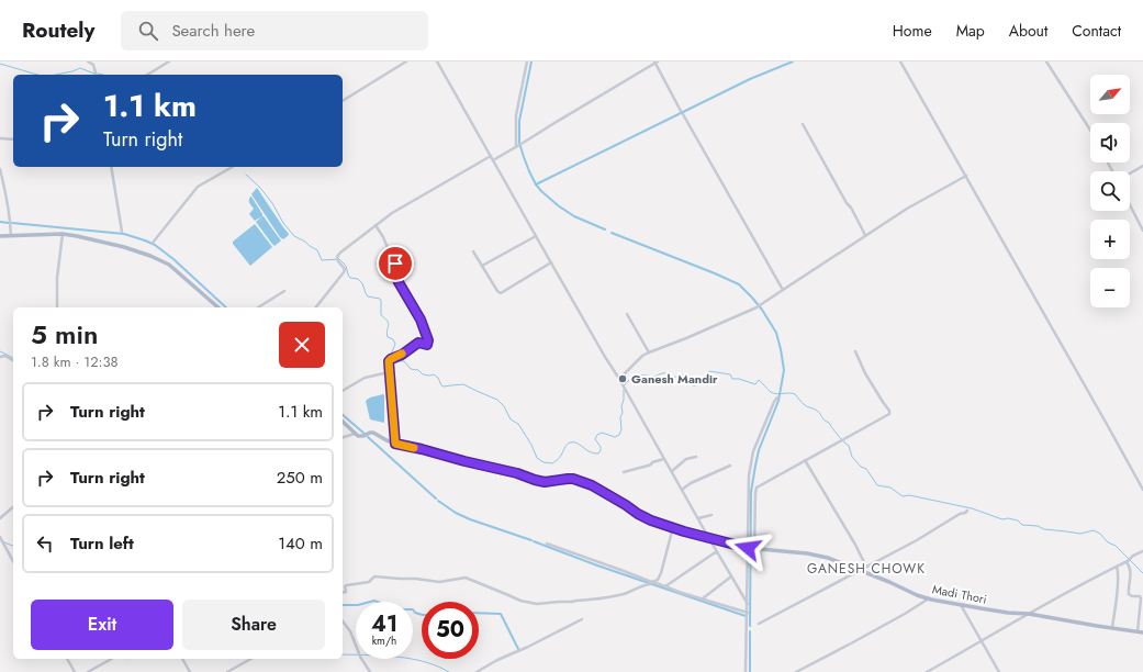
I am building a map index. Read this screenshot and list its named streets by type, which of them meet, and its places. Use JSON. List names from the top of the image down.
{
  "streets": {
    "main road": ["Madi Thori"]
  },
  "districts": ["GANESH CHOWK"],
  "places": ["Ganesh Mandir"],
  "north": "top right",
  "page": {
    "header": "Routely",
    "search": "Search here",
    "nav": [
      "Home",
      "Map",
      "About",
      "Contact"
    ],
    "map_buttons": ["+", "−"],
    "turn": ["1.1 km", "Turn right"],
    "heading": ["5 min", "1.8 km · 12:38"],
    "list": [
      {
        "name": "Turn right",
        "value": "1.1 km"
      },
      {
        "name": "Turn right",
        "value": "250 m"
      },
      {
        "name": "Turn left",
        "value": "140 m"
      }
    ],
    "buttons": ["Exit", "Share"],
    "speed": "41 km/h",
    "limit": "50"
  }
}
